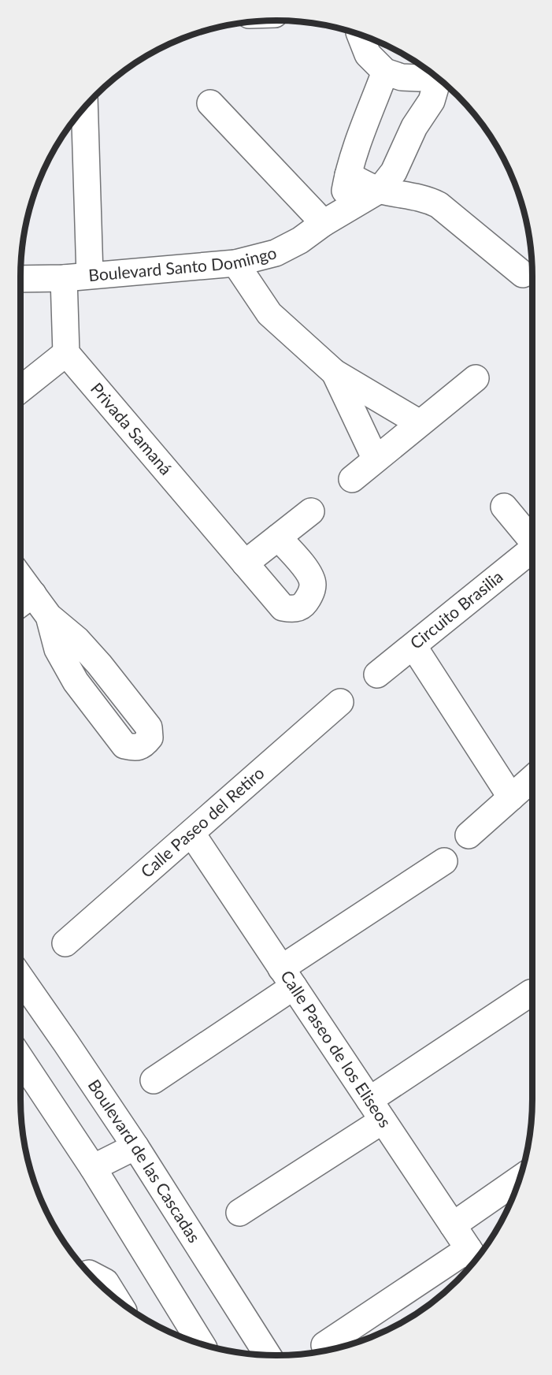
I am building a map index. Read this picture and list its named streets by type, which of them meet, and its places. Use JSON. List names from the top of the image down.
{
  "streets": {
    "street": [
      "Boulevard Santo Domingo",
      "Privada Samaná",
      "Circuito Brasilia",
      "Calle Paseo del Retiro",
      "Calle Paseo de los Eliseos",
      "Boulevard de las Cascadas"
    ]
  },
  "crossings": [
    ["Calle Paseo del Retiro", "Calle Paseo de los Eliseos"]
  ]
}
